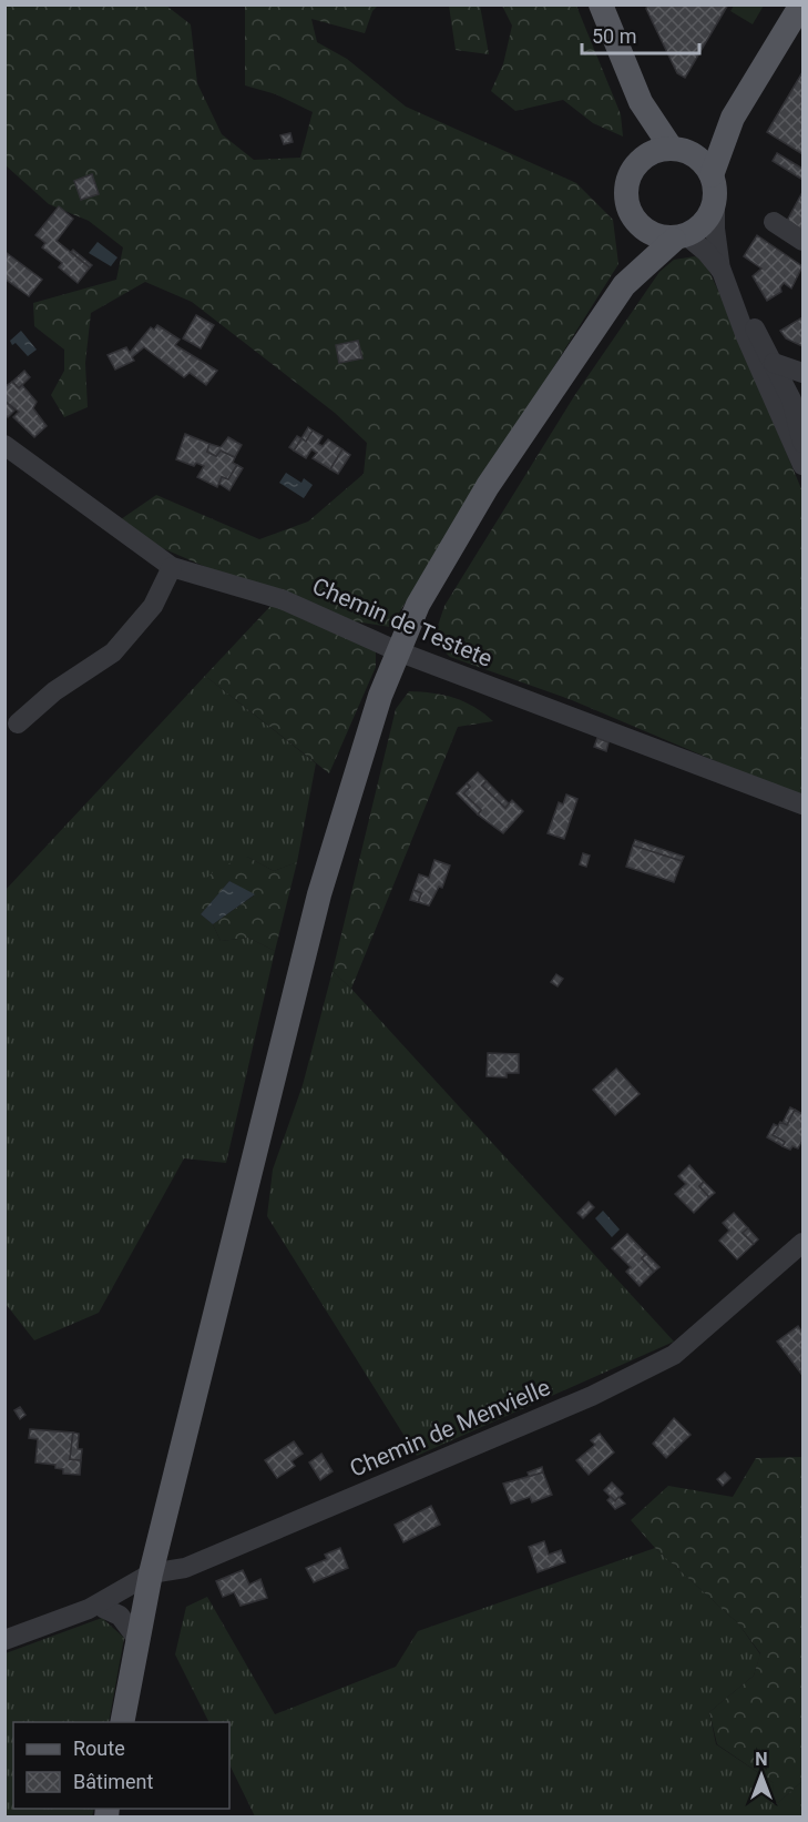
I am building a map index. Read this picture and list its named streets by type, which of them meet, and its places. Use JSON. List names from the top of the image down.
{
  "streets": {
    "street": ["Chemin de Testete", "Chemin de Menvielle"]
  },
  "legend": ["Route", "Bâtiment"],
  "scale_bar": "50 m",
  "north": "top"
}
